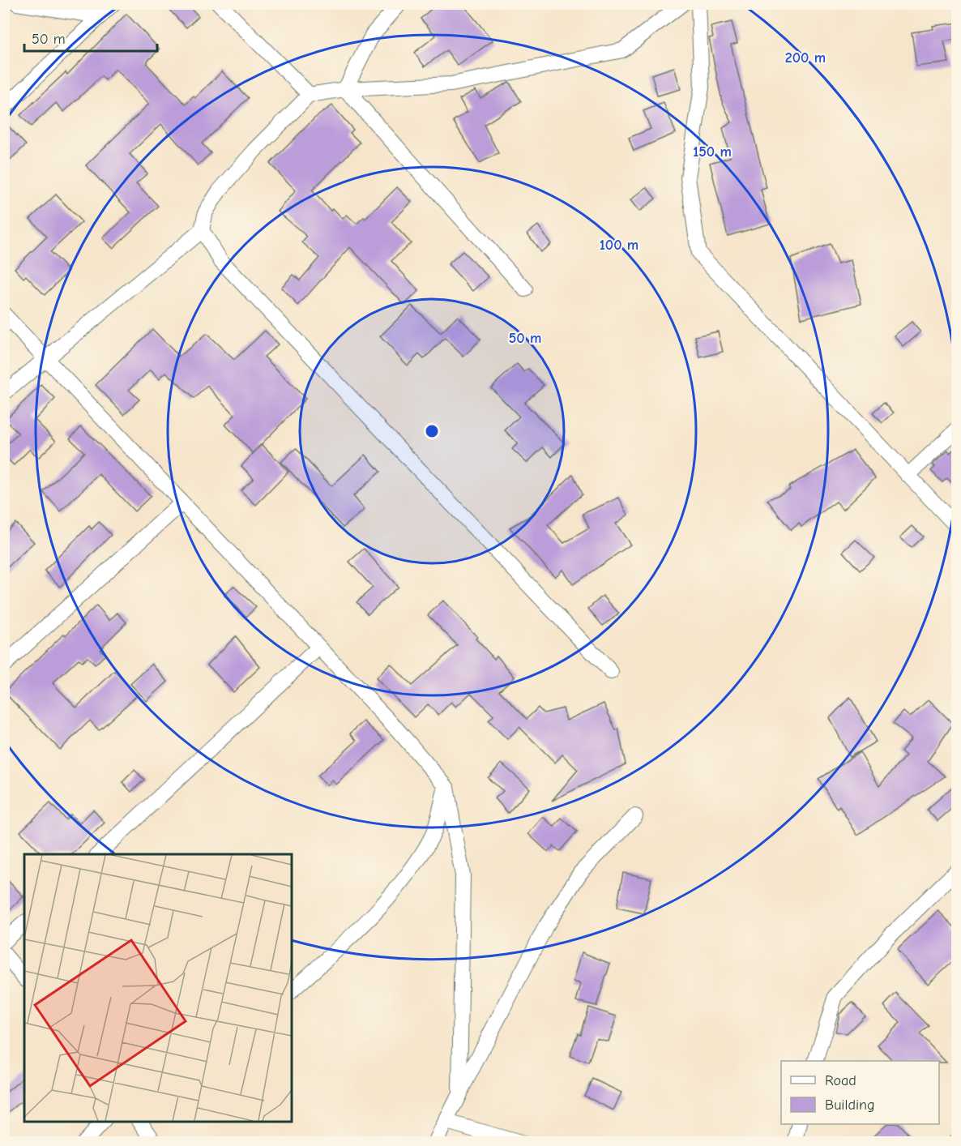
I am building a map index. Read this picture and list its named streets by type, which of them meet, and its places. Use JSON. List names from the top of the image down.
{
  "legend": ["Road", "Building"],
  "scale_bar": "50 m",
  "rings": [
    "200 m",
    "150 m",
    "100 m",
    "50 m"
  ]
}
